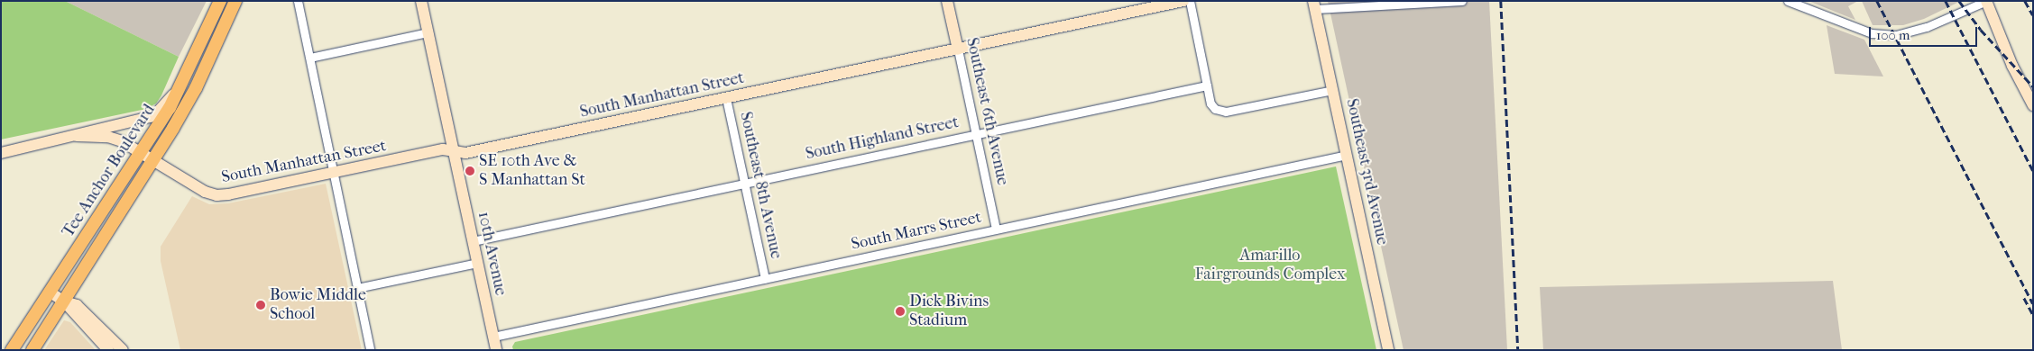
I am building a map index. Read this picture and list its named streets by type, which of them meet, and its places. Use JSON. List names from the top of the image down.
{
  "streets": {
    "main road": [
      "South Manhattan Street",
      "Southeast 6th Avenue",
      "Tee Anchor Boulevard",
      "Southeast 3rd Avenue",
      "10th Avenue"
    ],
    "street": ["South Highland Street", "Southeast 8th Avenue", "South Marrs Street"]
  },
  "crossings": [
    ["South Manhattan Street", "Southeast 6th Avenue"],
    ["South Manhattan Street", "Tee Anchor Boulevard"],
    ["South Manhattan Street", "Southeast 8th Avenue"],
    ["South Manhattan Street", "10th Avenue"],
    ["Southeast 6th Avenue", "South Highland Street"],
    ["Southeast 6th Avenue", "South Marrs Street"],
    ["South Highland Street", "Southeast 8th Avenue"],
    ["South Highland Street", "10th Avenue"],
    ["Southeast 3rd Avenue", "South Marrs Street"],
    ["Southeast 8th Avenue", "South Marrs Street"],
    ["South Marrs Street", "10th Avenue"]
  ],
  "parks": ["Amarillo Fairgrounds Complex"],
  "places": ["SE 10th Ave & S Manhattan St", "Bowie Middle School", "Dick Bivins Stadium"],
  "scale_bar": "100 m"
}
